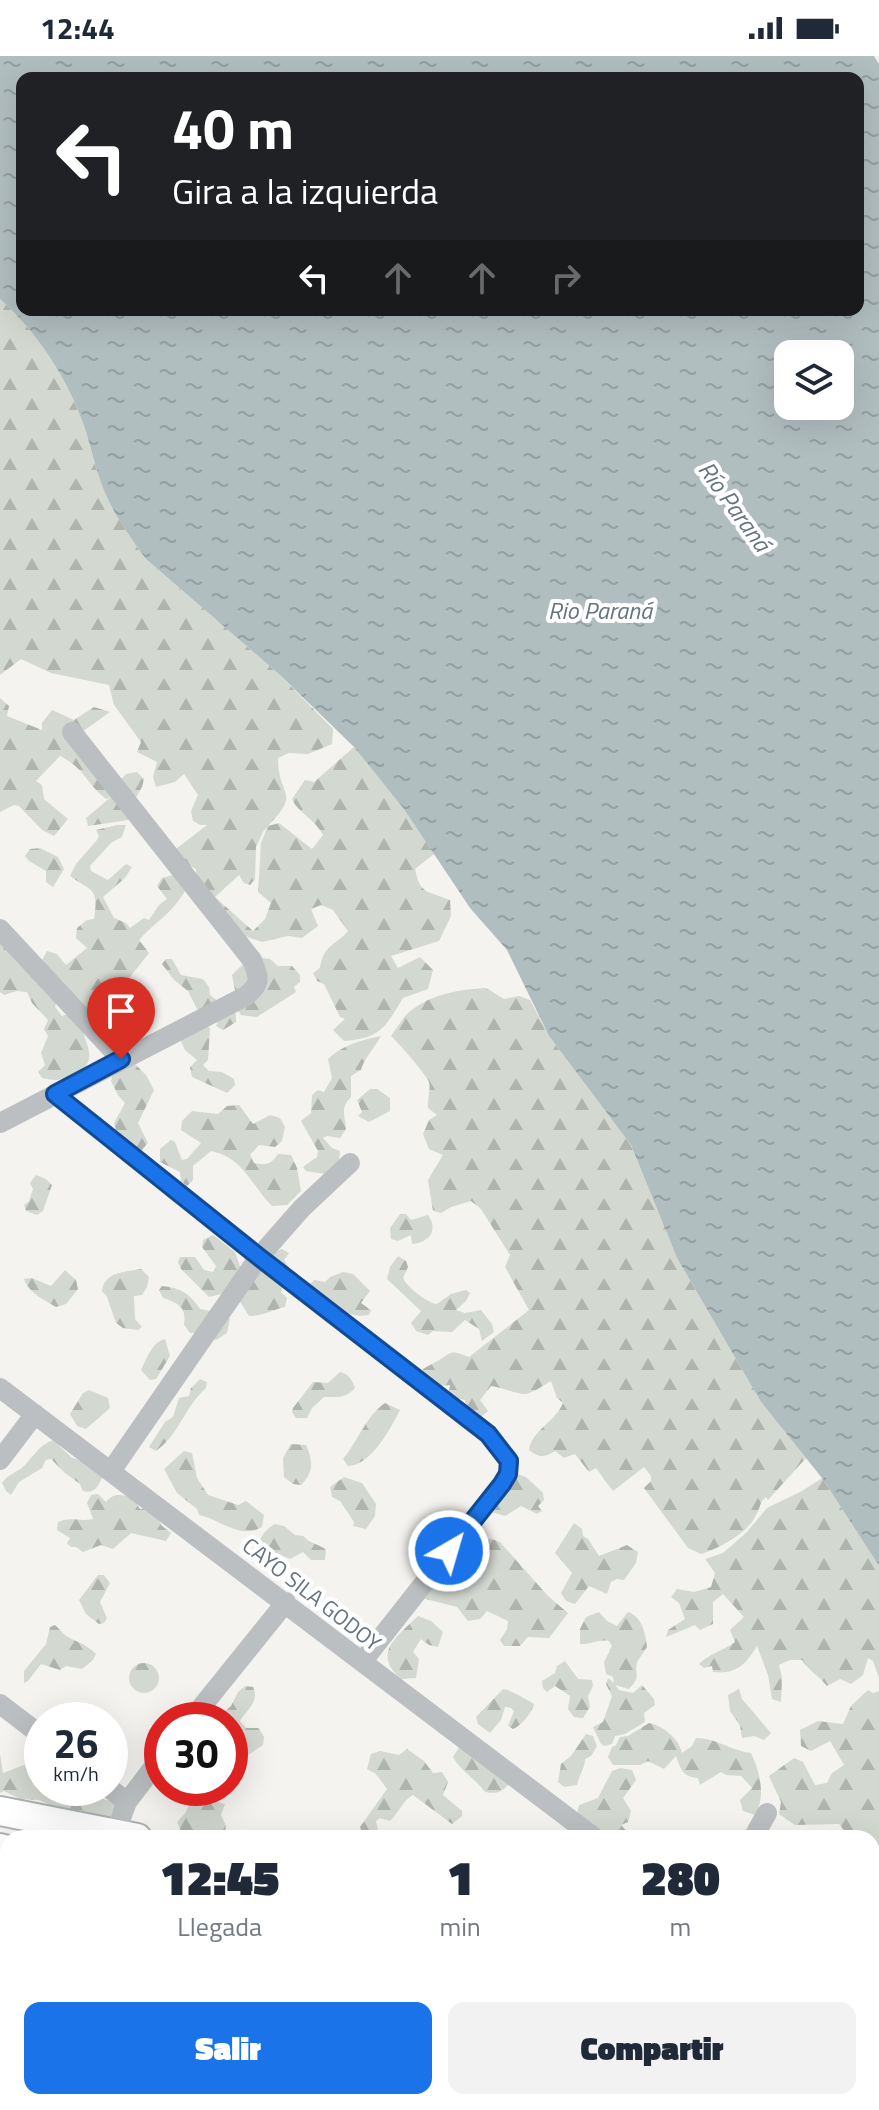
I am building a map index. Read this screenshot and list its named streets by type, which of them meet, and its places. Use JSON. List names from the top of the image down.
{
  "streets": {
    "street": ["CAYO SILA GODOY"]
  },
  "water": ["Río Paraná", "Rio Paraná"],
  "page": {
    "status": "12:44",
    "turn": ["40 m", "Gira a la izquierda"],
    "speed": "26 km/h",
    "limit": "30",
    "eta": [
      "12:45",
      "Llegada",
      "1",
      "min",
      "280",
      "m"
    ],
    "buttons": ["Salir", "Compartir"]
  }
}
